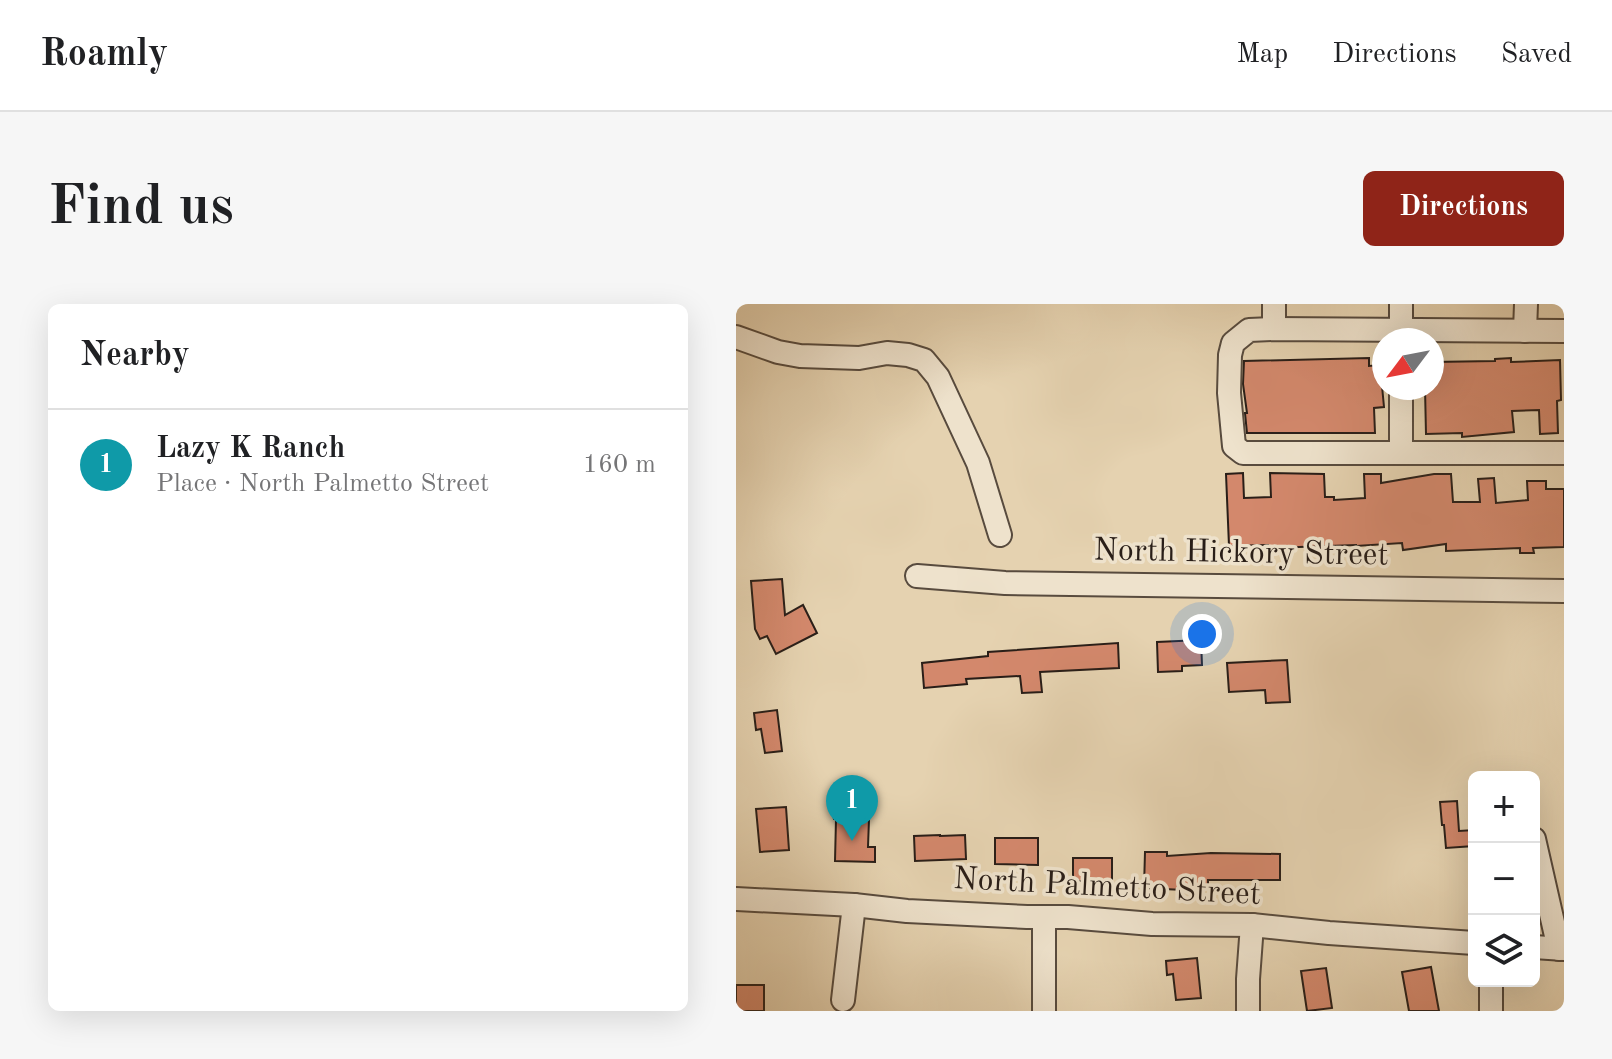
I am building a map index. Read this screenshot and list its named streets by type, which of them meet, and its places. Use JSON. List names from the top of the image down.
{
  "streets": {
    "street": ["North Hickory Street", "North Palmetto Street"]
  },
  "north": "bottom left",
  "page": {
    "header": "Roamly",
    "nav": ["Map", "Directions", "Saved"],
    "buttons": "Directions",
    "title": "Find us",
    "heading": "Nearby",
    "list": [
      {
        "mark": "1",
        "name": "Lazy K Ranch",
        "note": "Place · North Palmetto Street",
        "value": "160 m"
      }
    ],
    "map_buttons": ["+", "−"],
    "pins": "1"
  }
}
